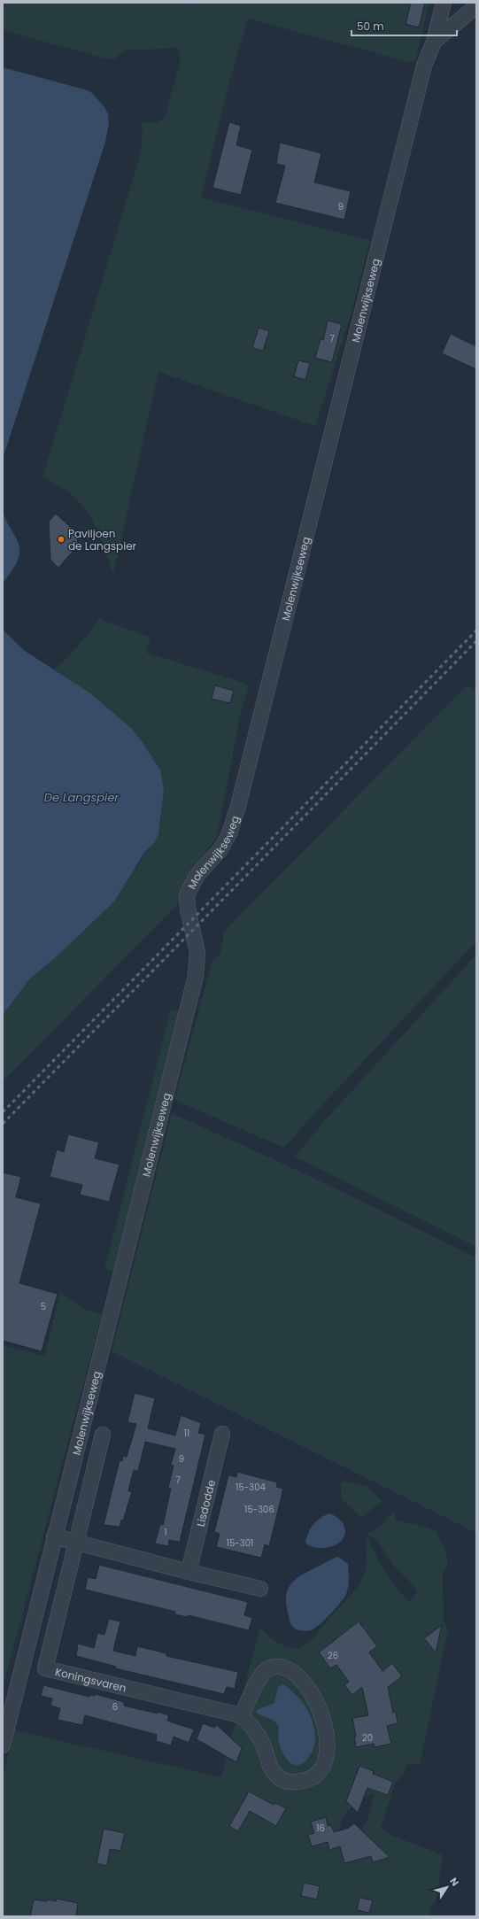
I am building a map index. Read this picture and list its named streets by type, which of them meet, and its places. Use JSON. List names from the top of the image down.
{
  "streets": {
    "street": ["Molenwijkseweg", "Lisdodde", "Koningsvaren"]
  },
  "crossings": [
    ["Molenwijkseweg", "Koningsvaren"]
  ],
  "water": ["De Langspier"],
  "places": ["Paviljoen de Langspier"],
  "house_numbers": [
    "9",
    "7",
    "5",
    "11",
    "9",
    "7",
    "15-304",
    "15-306",
    "1",
    "15-301",
    "26",
    "6",
    "20",
    "16"
  ],
  "scale_bar": "50 m",
  "north": "top right"
}
